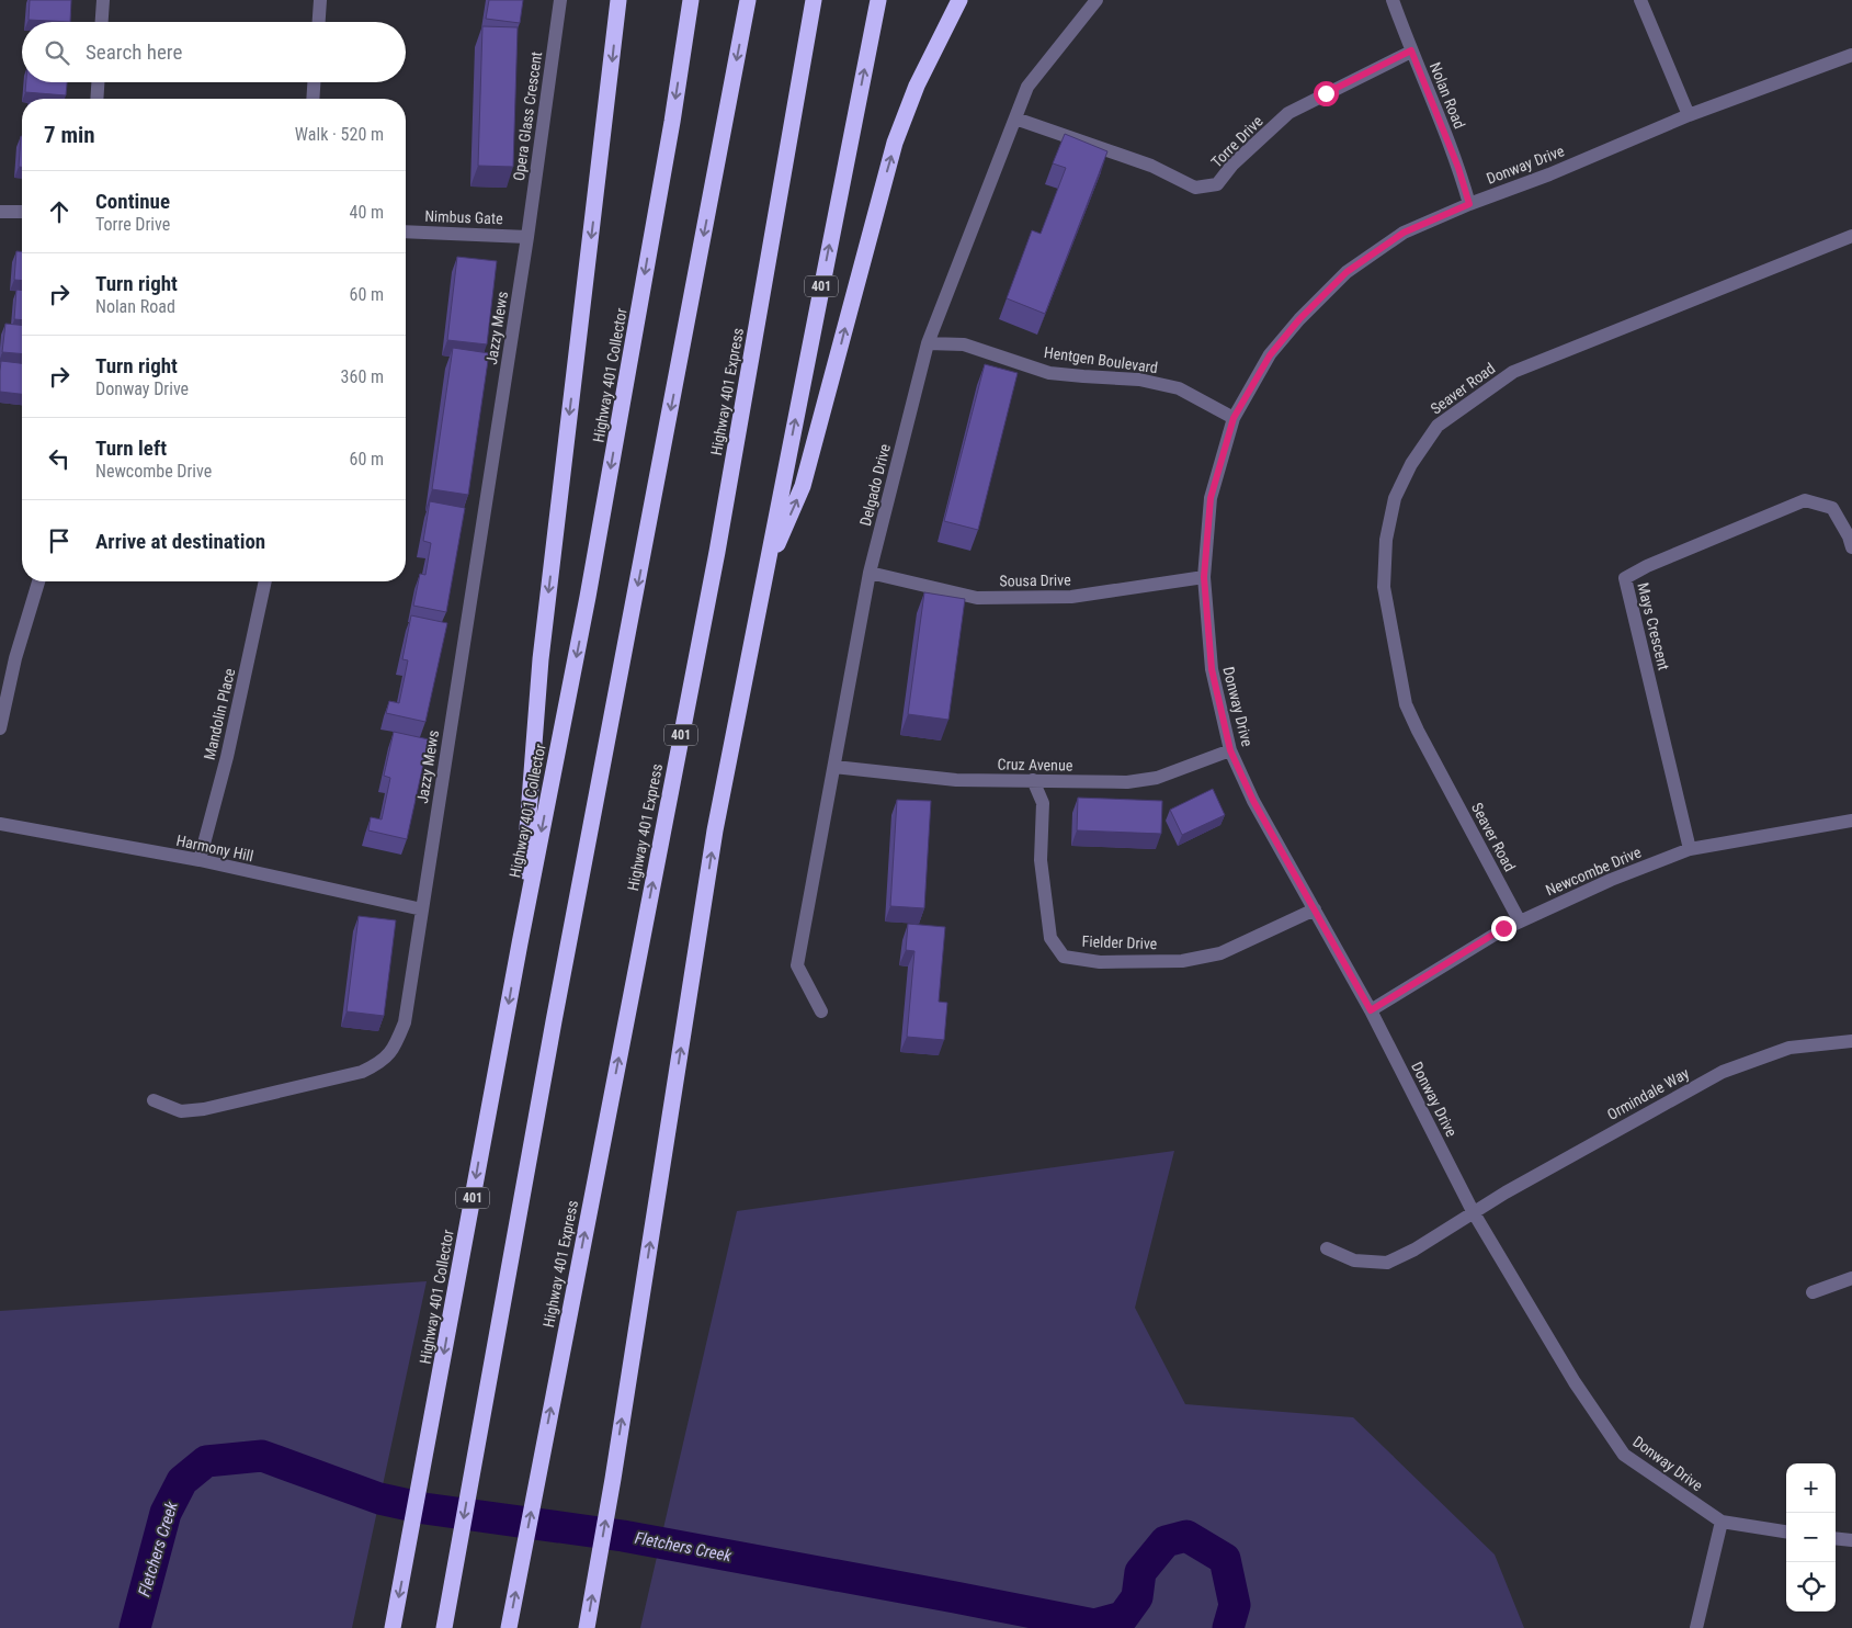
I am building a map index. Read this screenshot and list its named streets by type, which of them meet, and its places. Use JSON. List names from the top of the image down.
{
  "streets": {
    "highway": ["401", "Highway 401 Collector", "Highway 401 Express"],
    "street": [
      "Nolan Road",
      "Opera Glass Crescent",
      "Torre Drive",
      "Donway Drive",
      "Nimbus Gate",
      "Jazzy Mews",
      "Hentgen Boulevard",
      "Seaver Road",
      "Delgado Drive",
      "Sousa Drive",
      "Mays Crescent",
      "Mandolin Place",
      "Cruz Avenue",
      "Harmony Hill",
      "Newcombe Drive",
      "Fielder Drive",
      "Ormindale Way"
    ]
  },
  "crossings": [
    ["Nolan Road", "Torre Drive"],
    ["Nolan Road", "Donway Drive"],
    ["Opera Glass Crescent", "Nimbus Gate"],
    ["Opera Glass Crescent", "Jazzy Mews"],
    ["Torre Drive", "Delgado Drive"],
    ["Donway Drive", "Hentgen Boulevard"],
    ["Donway Drive", "Sousa Drive"],
    ["Donway Drive", "Cruz Avenue"],
    ["Donway Drive", "Newcombe Drive"],
    ["Donway Drive", "Fielder Drive"],
    ["Donway Drive", "Ormindale Way"],
    ["Nimbus Gate", "Jazzy Mews"],
    ["Jazzy Mews", "Harmony Hill"],
    ["Hentgen Boulevard", "Delgado Drive"],
    ["Seaver Road", "Newcombe Drive"],
    ["Delgado Drive", "Sousa Drive"],
    ["Delgado Drive", "Cruz Avenue"],
    ["Mays Crescent", "Newcombe Drive"],
    ["Mandolin Place", "Harmony Hill"],
    ["Cruz Avenue", "Fielder Drive"]
  ],
  "water": ["Fletchers Creek"],
  "page": {
    "search": "Search here",
    "heading": ["7 min", "Walk · 520 m"],
    "list": [
      ["Continue", "Torre Drive", "40 m"],
      ["Turn right", "Nolan Road", "60 m"],
      ["Turn right", "Donway Drive", "360 m"],
      ["Turn left", "Newcombe Drive", "60 m"],
      "Arrive at destination"
    ],
    "map_buttons": ["+", "−"]
  }
}
